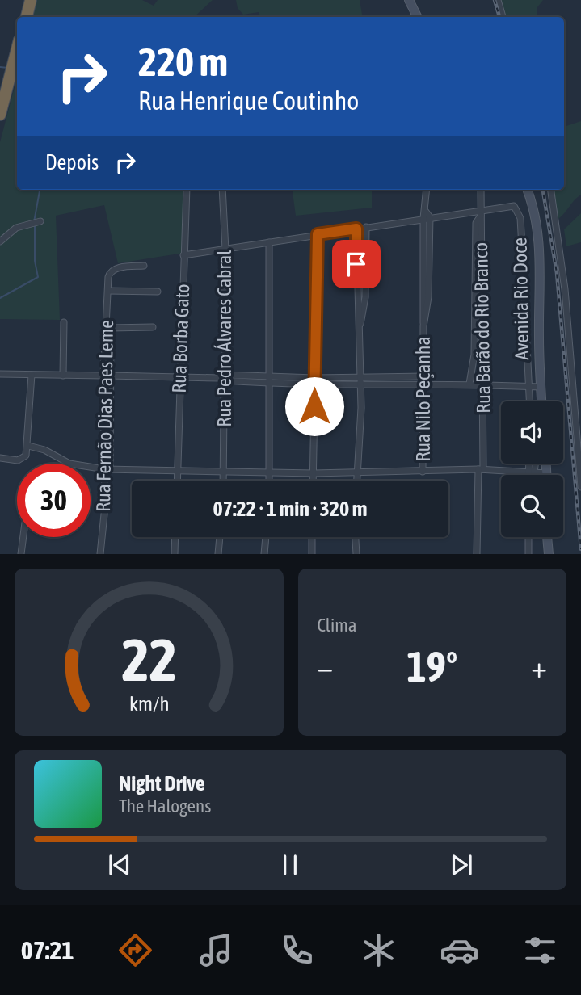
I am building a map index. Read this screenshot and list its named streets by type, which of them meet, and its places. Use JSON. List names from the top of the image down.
{
  "streets": {
    "street": [
      "Avenida Rio Doce",
      "Rua Barão do Rio Branco",
      "Rua Borba Gato",
      "Rua Pedro Álvares Cabral",
      "Rua Nilo Peçanha",
      "Rua Fernão Dias Paes Leme"
    ]
  },
  "page": {
    "turn": ["220 m", "Rua Henrique Coutinho"],
    "then": "Depois",
    "limit": "30",
    "trip": "07:22 · 1 min · 320 m",
    "tile": "Clima",
    "heat": ["−", "19°", "+"],
    "song": ["Night Drive", "The Halogens"],
    "tabs": "07:21",
    "gauge": ["22", "km/h"]
  }
}
